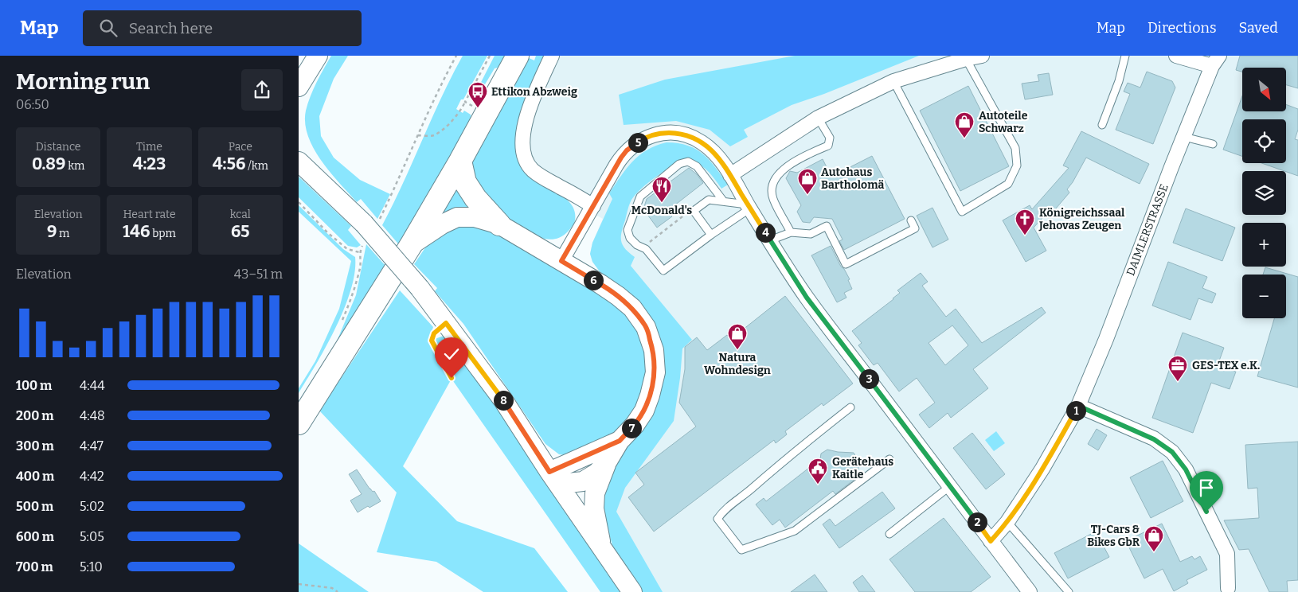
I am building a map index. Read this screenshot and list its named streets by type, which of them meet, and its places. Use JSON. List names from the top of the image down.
{
  "streets": {
    "street": ["DAIMLERSTRASSE"]
  },
  "places": {
    "bus stop": ["Ettikon Abzweig"],
    "shop": [
      "Autoteile Schwarz",
      "Autohaus Bartholomä",
      "Natura Wohndesign",
      "TJ-Cars & Bikes GbR"
    ],
    "restaurant": ["McDonald's"],
    "church": ["Königreichssaal Jehovas Zeugen"],
    "office": ["GES-TEX e.K."],
    "public building": ["Gerätehaus Kaitle"]
  },
  "north": "bottom right",
  "page": {
    "header": "Map",
    "search": "Search here",
    "nav": ["Map", "Directions", "Saved"],
    "heading": ["Morning run", "06:50"],
    "map_buttons": ["+", "−"],
    "stats": [
      ["Distance", "0.89 km"],
      ["Time", "4:23"],
      ["Pace", "4:56 /km"],
      ["Elevation", "9 m"],
      ["Heart rate", "146 bpm"],
      ["kcal", "65"]
    ],
    "pins": [
      "5",
      "4",
      "6",
      "3",
      "8",
      "1",
      "7",
      "2"
    ],
    "chart": ["Elevation", "43–51 m"],
    "list": [
      {
        "name": "100 m",
        "note": "4:44"
      },
      {
        "name": "200 m",
        "note": "4:48"
      },
      {
        "name": "300 m",
        "note": "4:47"
      },
      {
        "name": "400 m",
        "note": "4:42"
      },
      {
        "name": "500 m",
        "note": "5:02"
      },
      {
        "name": "600 m",
        "note": "5:05"
      },
      {
        "name": "700 m",
        "note": "5:10"
      }
    ]
  }
}
